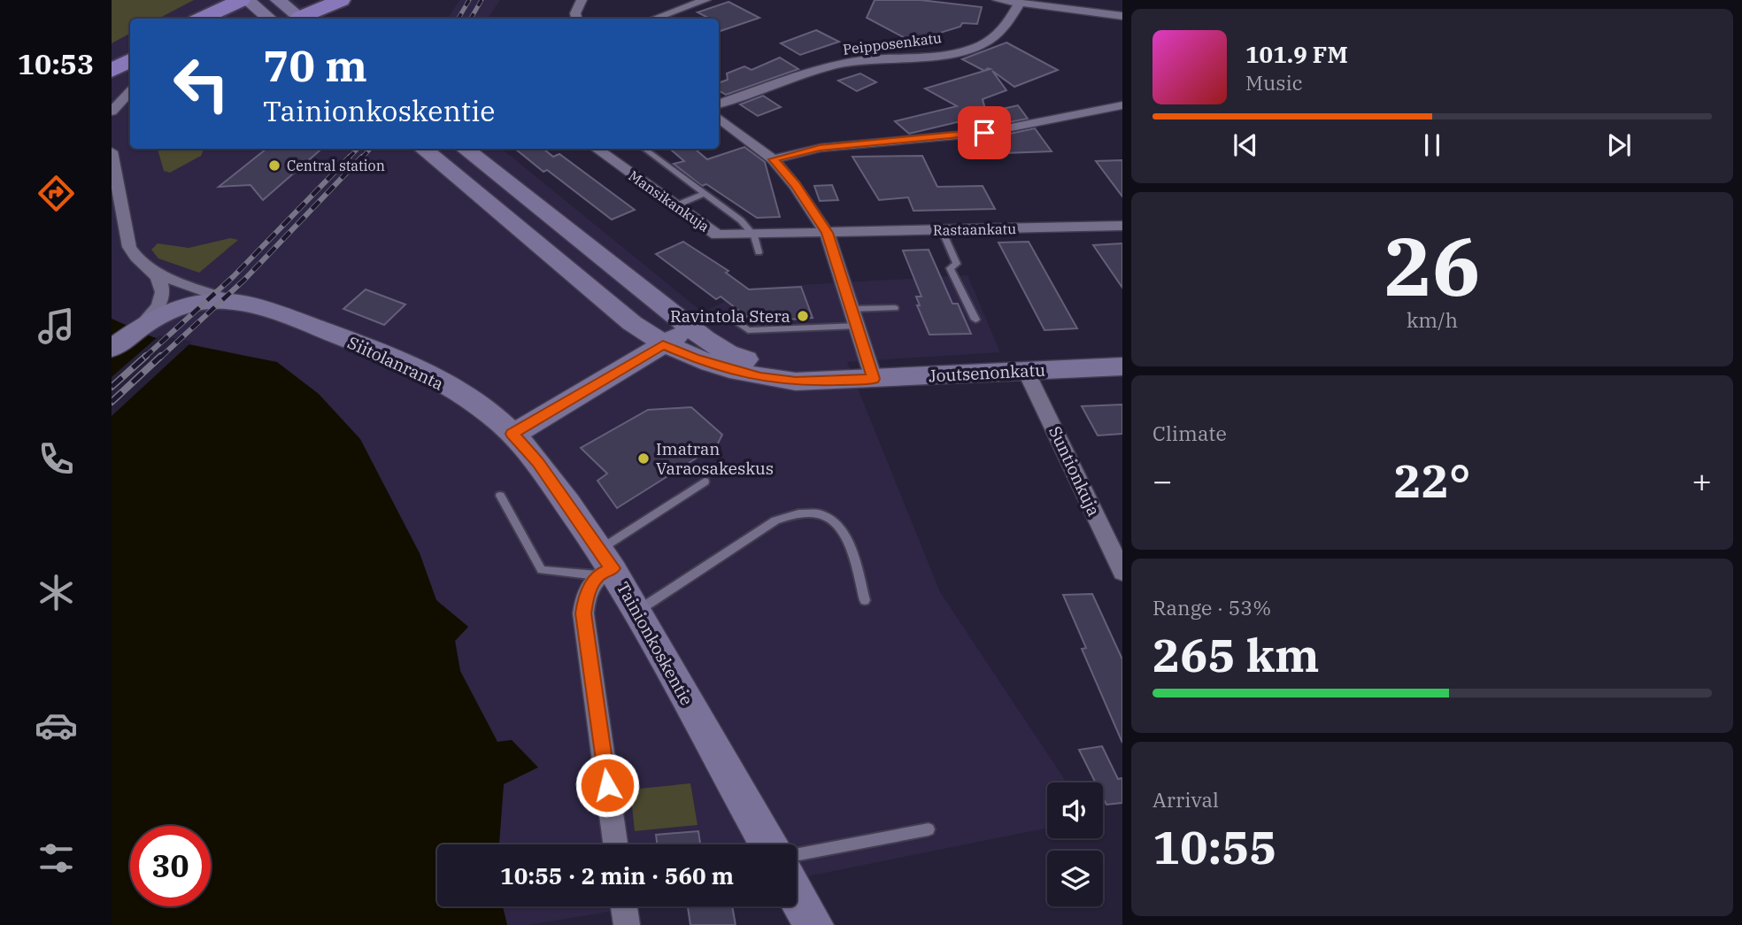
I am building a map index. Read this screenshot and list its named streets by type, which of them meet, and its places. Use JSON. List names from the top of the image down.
{
  "streets": {
    "main road": ["Siitolanranta", "Joutsenonkatu", "Tainionkoskentie"],
    "street": [
      "Peipposenkatu",
      "Mansikankuja",
      "Rastaankatu",
      "Suntionkuja"
    ]
  },
  "crossings": [
    ["Mansikankuja", "Rastaankatu"],
    ["Siitolanranta", "Tainionkoskentie"],
    ["Joutsenonkatu", "Suntionkuja"]
  ],
  "places": ["Central station", "Ravintola Stera", "Imatran Varaosakeskus"],
  "page": {
    "tabs": "10:53",
    "turn": ["70 m", "Tainionkoskentie"],
    "song": ["101.9 FM", "Music"],
    "tile": [
      ["26", "km/h"],
      "Climate",
      ["Range · 53%", "265 km"],
      ["Arrival", "10:55"]
    ],
    "heat": ["−", "22°", "+"],
    "limit": "30",
    "trip": "10:55 · 2 min · 560 m"
  }
}
